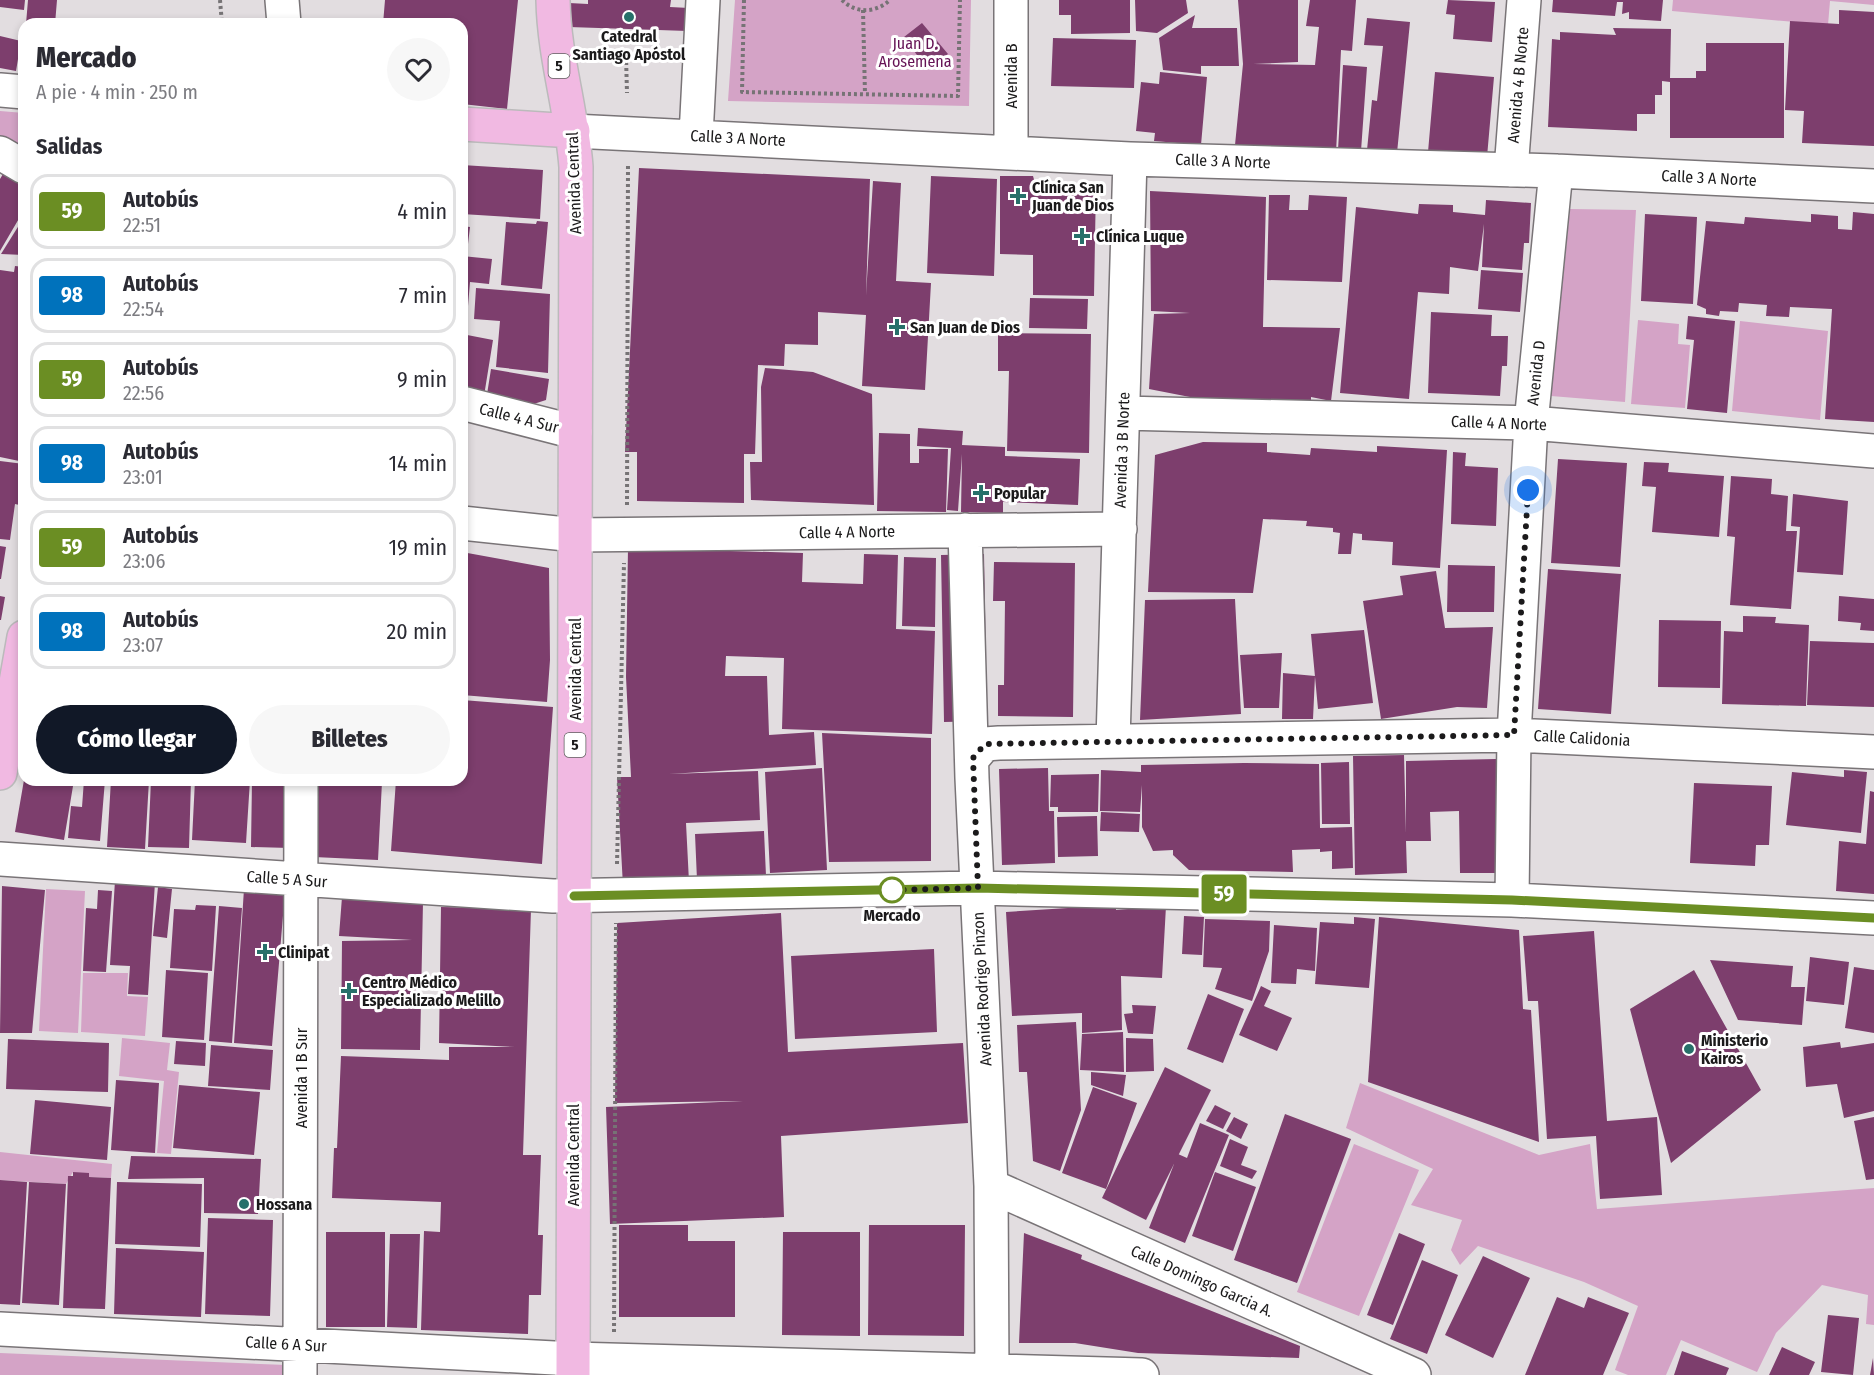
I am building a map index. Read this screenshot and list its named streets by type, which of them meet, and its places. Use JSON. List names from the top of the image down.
{
  "streets": {
    "main road": ["5", "Avenida Central"],
    "street": [
      "Avenida B",
      "Avenida 4 B Norte",
      "Calle 3 A Norte",
      "Avenida D",
      "Calle 4 A Sur",
      "Calle 4 A Norte",
      "Avenida 3 B Norte",
      "Calle Calidonia",
      "Calle 5 A Sur",
      "Avenida Rodrigo Pinzon",
      "Avenida 1 B Sur",
      "Calle Domingo Garcia A.",
      "Calle 6 A Sur"
    ]
  },
  "crossings": [
    ["Avenida B", "Calle 3 A Norte"],
    ["Avenida 4 B Norte", "Calle 3 A Norte"],
    ["Calle 3 A Norte", "Avenida Central"],
    ["Calle 3 A Norte", "Avenida D"],
    ["Calle 3 A Norte", "Avenida 3 B Norte"],
    ["Avenida Central", "Calle 4 A Sur"],
    ["Avenida Central", "Calle 4 A Norte"],
    ["Avenida Central", "Calle 5 A Sur"],
    ["Avenida Central", "Calle 6 A Sur"],
    ["Avenida D", "Calle 4 A Norte"],
    ["Avenida D", "Calle Calidonia"],
    ["Avenida D", "Calle 5 A Sur"],
    ["Calle 4 A Norte", "Avenida 3 B Norte"],
    ["Calle 4 A Norte", "Avenida Rodrigo Pinzon"],
    ["Avenida 3 B Norte", "Calle Calidonia"],
    ["Calle Calidonia", "Avenida Rodrigo Pinzon"],
    ["Calle 5 A Sur", "Avenida Rodrigo Pinzon"],
    ["Calle 5 A Sur", "Avenida 1 B Sur"],
    ["Avenida Rodrigo Pinzon", "Calle Domingo Garcia A."],
    ["Avenida 1 B Sur", "Calle 6 A Sur"]
  ],
  "parks": ["Juan D. Arosemena"],
  "places": {
    "other": [
      "Catedral Santiago Apóstol",
      "Mercado",
      "Ministerio Kairos",
      "Hossana"
    ],
    "health": [
      "Clínica San Juan de Dios",
      "Clínica Luque",
      "San Juan de Dios",
      "Popular",
      "Clinipat",
      "Centro Médico Especializado Melillo"
    ]
  },
  "lines": ["bus line 59"],
  "page": {
    "on_map": "59",
    "heading": [
      ["Mercado", "A pie · 4 min · 250 m"],
      "Salidas"
    ],
    "list": [
      {
        "mark": "59",
        "name": "Autobús",
        "note": "22:51",
        "value": "4 min"
      },
      {
        "mark": "98",
        "name": "Autobús",
        "note": "22:54",
        "value": "7 min"
      },
      {
        "mark": "59",
        "name": "Autobús",
        "note": "22:56",
        "value": "9 min"
      },
      {
        "mark": "98",
        "name": "Autobús",
        "note": "23:01",
        "value": "14 min"
      },
      {
        "mark": "59",
        "name": "Autobús",
        "note": "23:06",
        "value": "19 min"
      },
      {
        "mark": "98",
        "name": "Autobús",
        "note": "23:07",
        "value": "20 min"
      }
    ],
    "buttons": ["Cómo llegar", "Billetes"]
  }
}
